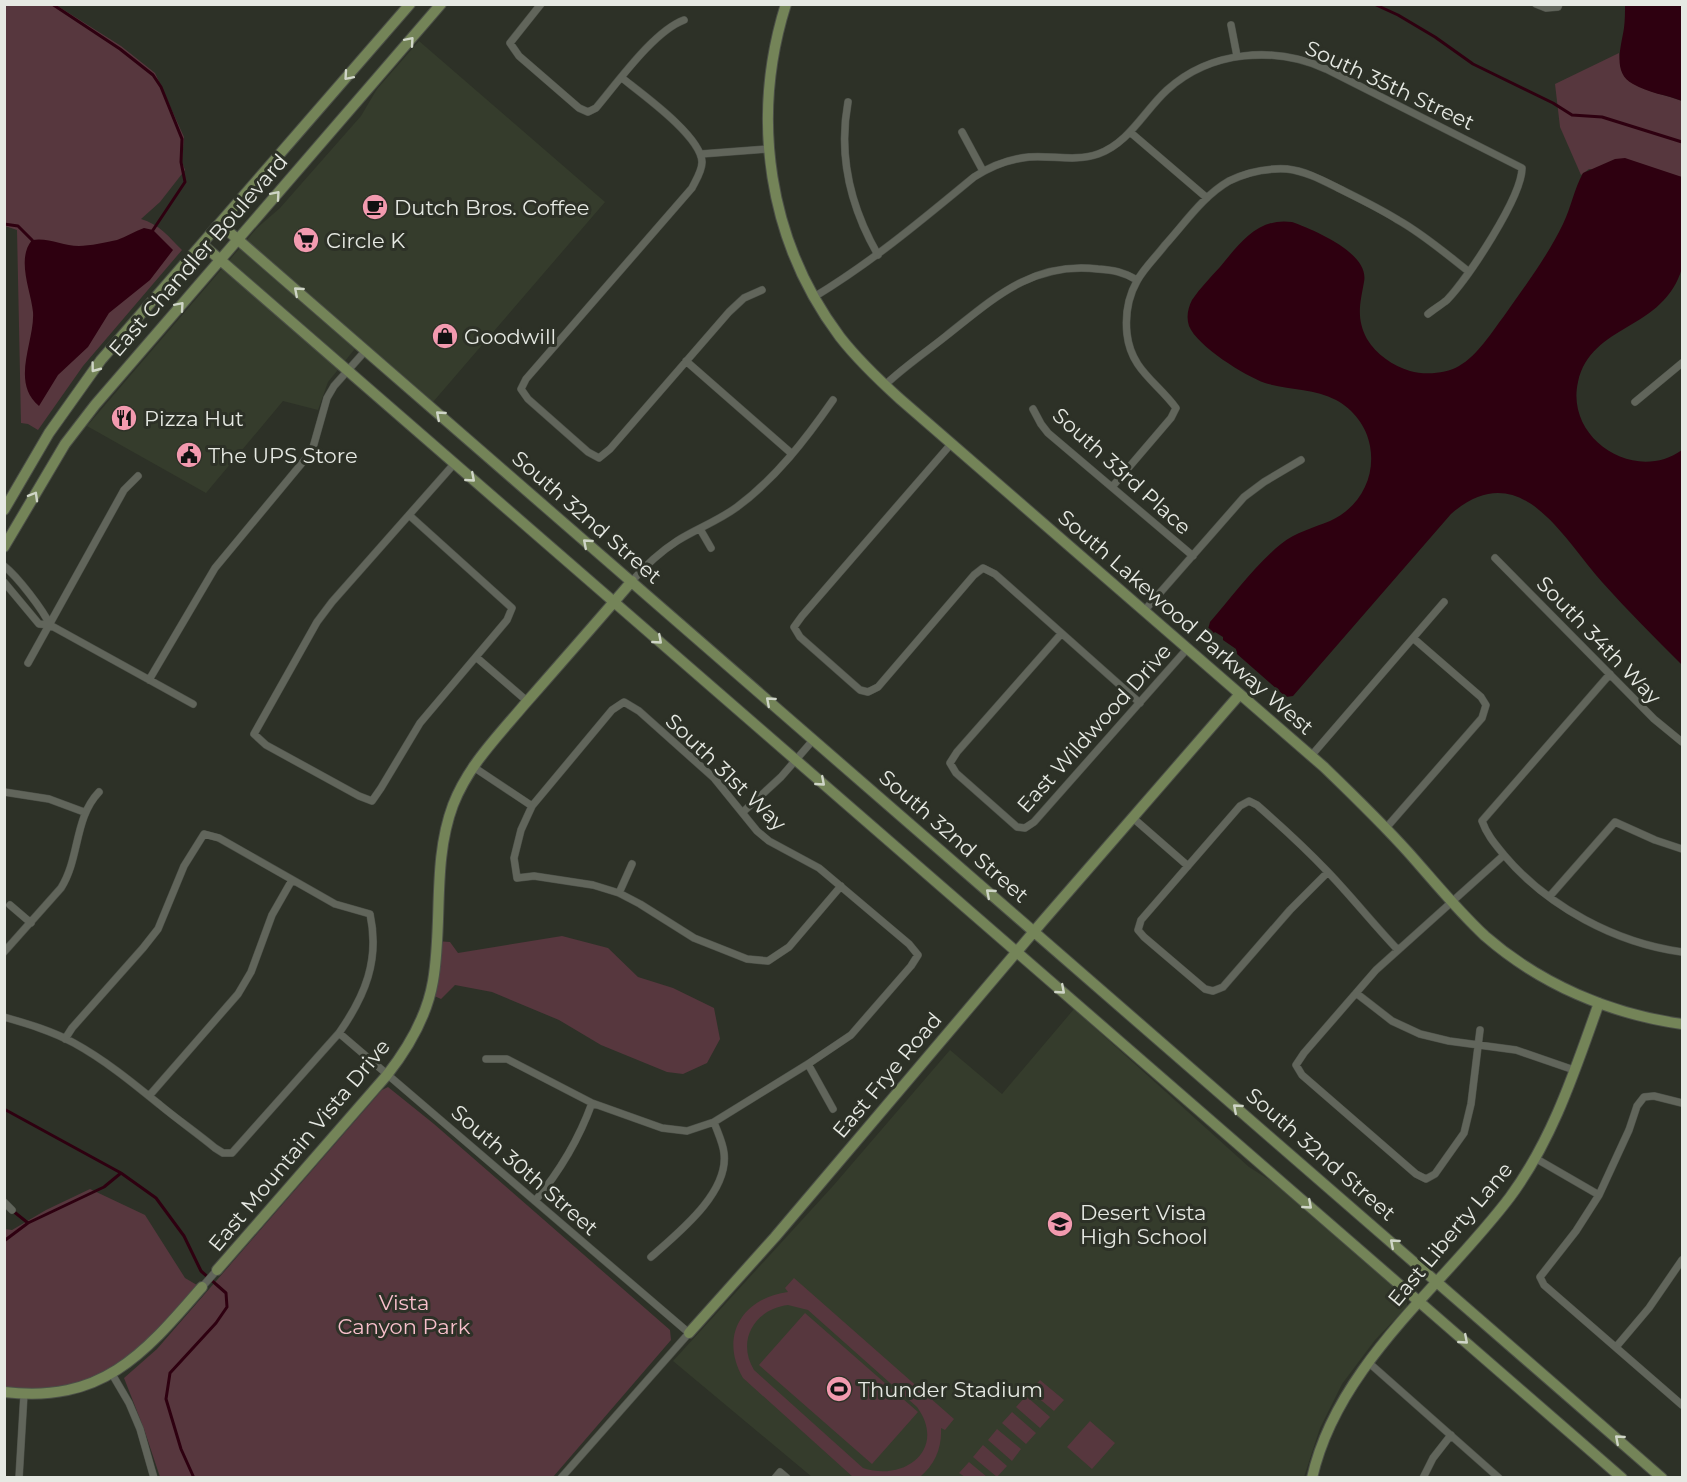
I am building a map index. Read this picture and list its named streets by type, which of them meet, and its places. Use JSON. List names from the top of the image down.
{
  "streets": {
    "main road": [
      "East Chandler Boulevard",
      "South 32nd Street",
      "South Lakewood Parkway West",
      "East Frye Road",
      "East Mountain Vista Drive",
      "East Liberty Lane"
    ],
    "street": [
      "South 35th Street",
      "South 33rd Place",
      "South 34th Way",
      "East Wildwood Drive",
      "South 31st Way",
      "South 30th Street"
    ]
  },
  "crossings": [
    ["South 35th Street", "South Lakewood Parkway West"],
    ["East Chandler Boulevard", "South 32nd Street"],
    ["South 32nd Street", "East Frye Road"],
    ["South 32nd Street", "East Mountain Vista Drive"],
    ["South 32nd Street", "East Liberty Lane"],
    ["South Lakewood Parkway West", "East Wildwood Drive"],
    ["South Lakewood Parkway West", "East Frye Road"],
    ["South Lakewood Parkway West", "East Liberty Lane"],
    ["East Frye Road", "South 30th Street"],
    ["East Mountain Vista Drive", "South 30th Street"]
  ],
  "parks": ["Vista Canyon Park"],
  "places": {
    "cafe": ["Dutch Bros. Coffee"],
    "supermarket": ["Circle K"],
    "shop": ["Goodwill"],
    "restaurant": ["Pizza Hut"],
    "public building": ["The UPS Store"],
    "school or university": ["Desert Vista High School"],
    "sports": ["Thunder Stadium"]
  }
}
